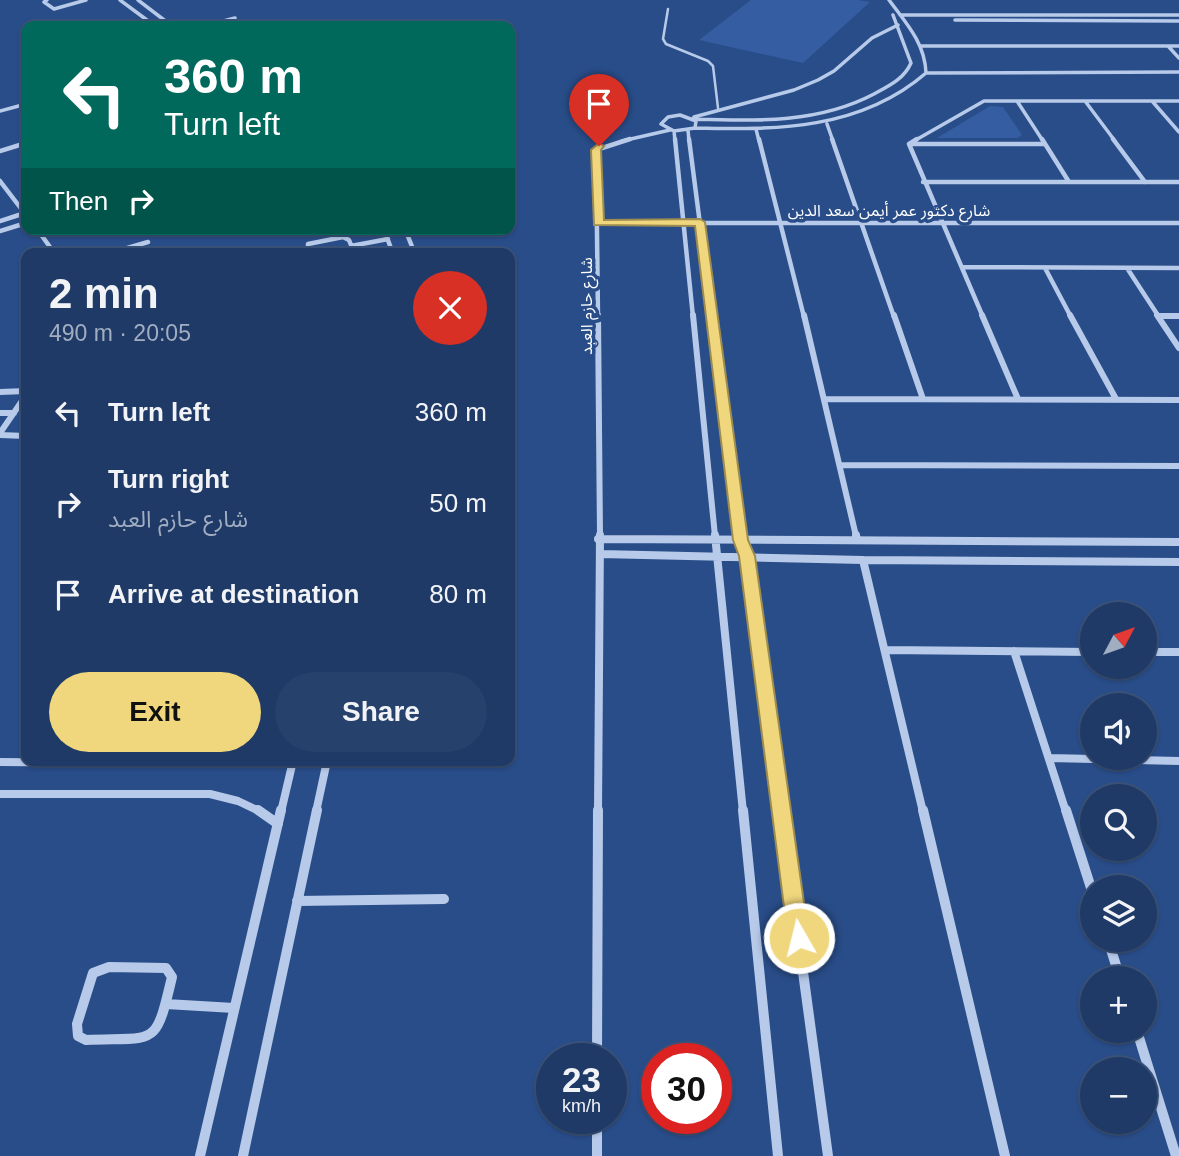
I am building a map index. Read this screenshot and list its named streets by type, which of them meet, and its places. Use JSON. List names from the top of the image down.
{
  "streets": {
    "street": ["شارع دكتور عمر أيمن سعد الدين", "شارع حازم العبد"]
  },
  "crossings": [
    ["شارع دكتور عمر أيمن سعد الدين", "شارع حازم العبد"]
  ],
  "north": "top right",
  "page": {
    "turn": ["360 m", "Turn left"],
    "then": "Then",
    "heading": ["2 min", "490 m · 20:05"],
    "list": [
      {
        "name": "Turn left",
        "value": "360 m"
      },
      {
        "name": "Turn right",
        "note": "شارع حازم العبد",
        "value": "50 m"
      },
      {
        "name": "Arrive at destination",
        "value": "80 m"
      }
    ],
    "map_buttons": ["+", "−"],
    "buttons": ["Exit", "Share"],
    "speed": "23 km/h",
    "limit": "30"
  }
}
